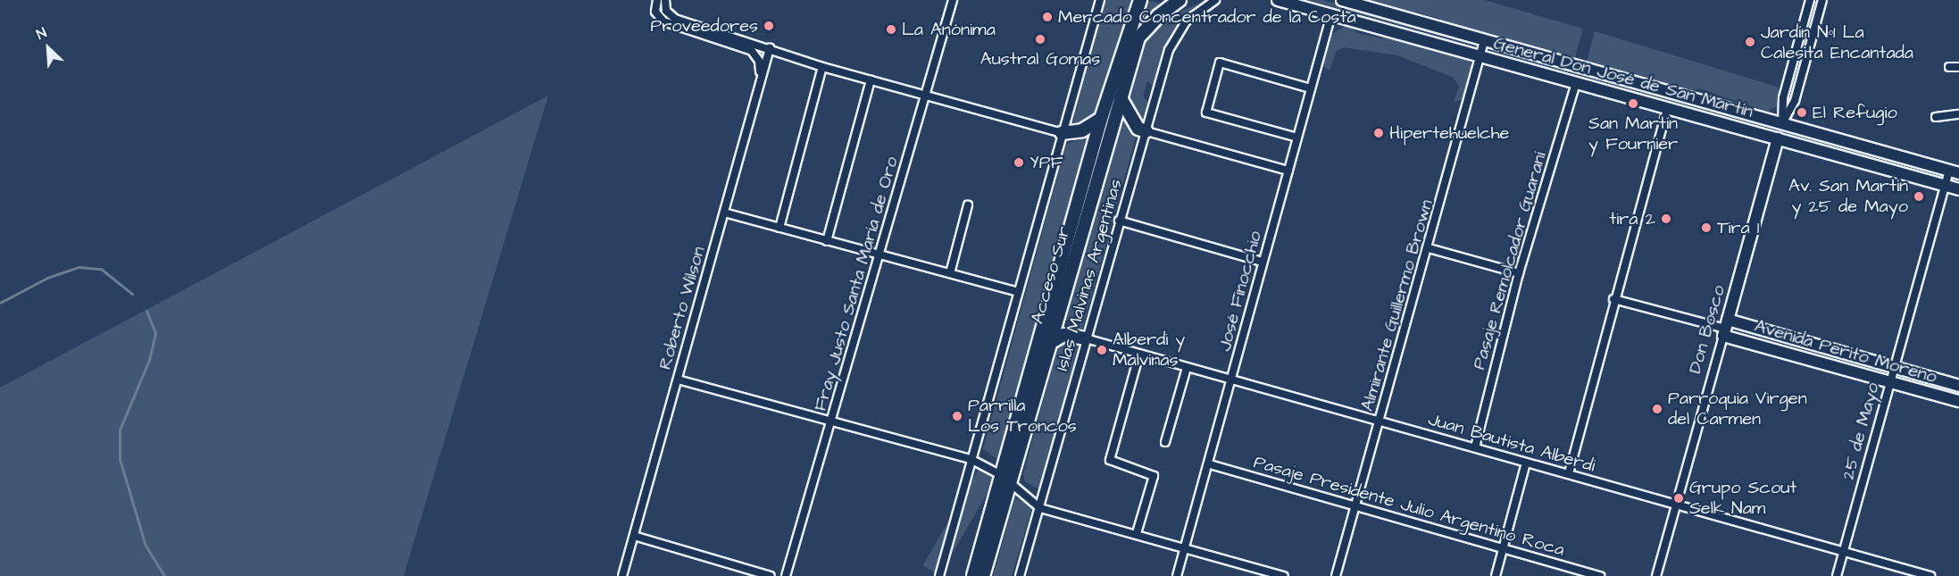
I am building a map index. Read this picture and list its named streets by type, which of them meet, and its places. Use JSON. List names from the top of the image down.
{
  "streets": {
    "main road": [
      "General Don José de San Martín",
      "Acceso Sur",
      "Don Bosco",
      "Avenida Perito Moreno"
    ],
    "street": [
      "Pasaje Remolcador Guaraní",
      "Islas Malvinas Argentinas",
      "Fray Justo Santa María de Oro",
      "José Finocchio",
      "Almirante Guillermo Brown",
      "Roberto Wilson",
      "25 de Mayo",
      "Juan Bautista Alberdi",
      "Pasaje Presidente Julio Argentino Roca"
    ]
  },
  "crossings": [
    ["General Don José de San Martín", "Pasaje Remolcador Guaraní"],
    ["General Don José de San Martín", "José Finocchio"],
    ["General Don José de San Martín", "Almirante Guillermo Brown"],
    ["General Don José de San Martín", "Don Bosco"],
    ["General Don José de San Martín", "25 de Mayo"],
    ["Pasaje Remolcador Guaraní", "Juan Bautista Alberdi"],
    ["Islas Malvinas Argentinas", "Juan Bautista Alberdi"],
    ["José Finocchio", "Juan Bautista Alberdi"],
    ["José Finocchio", "Pasaje Presidente Julio Argentino Roca"],
    ["Almirante Guillermo Brown", "Juan Bautista Alberdi"],
    ["Almirante Guillermo Brown", "Pasaje Presidente Julio Argentino Roca"],
    ["Don Bosco", "Avenida Perito Moreno"],
    ["Don Bosco", "Juan Bautista Alberdi"],
    ["Avenida Perito Moreno", "25 de Mayo"],
    ["25 de Mayo", "Juan Bautista Alberdi"]
  ],
  "places": [
    "Mercado Concentrador de la Costa",
    "Proveedores",
    "La Anónima",
    "Austral Gomas",
    "Jardín Nº1 La Calesita Encantada",
    "San Martín y Fournier",
    "El Refugio",
    "Hipertehuelche",
    "YPF",
    "Av. San Martín y 25 de Mayo",
    "tira 2",
    "Tira 1",
    "Alberdi y Malvinas",
    "Parroquia Virgen del Carmen",
    "Parrilla Los Troncos",
    "Grupo Scout Selk Nam"
  ],
  "north": "top left"
}
